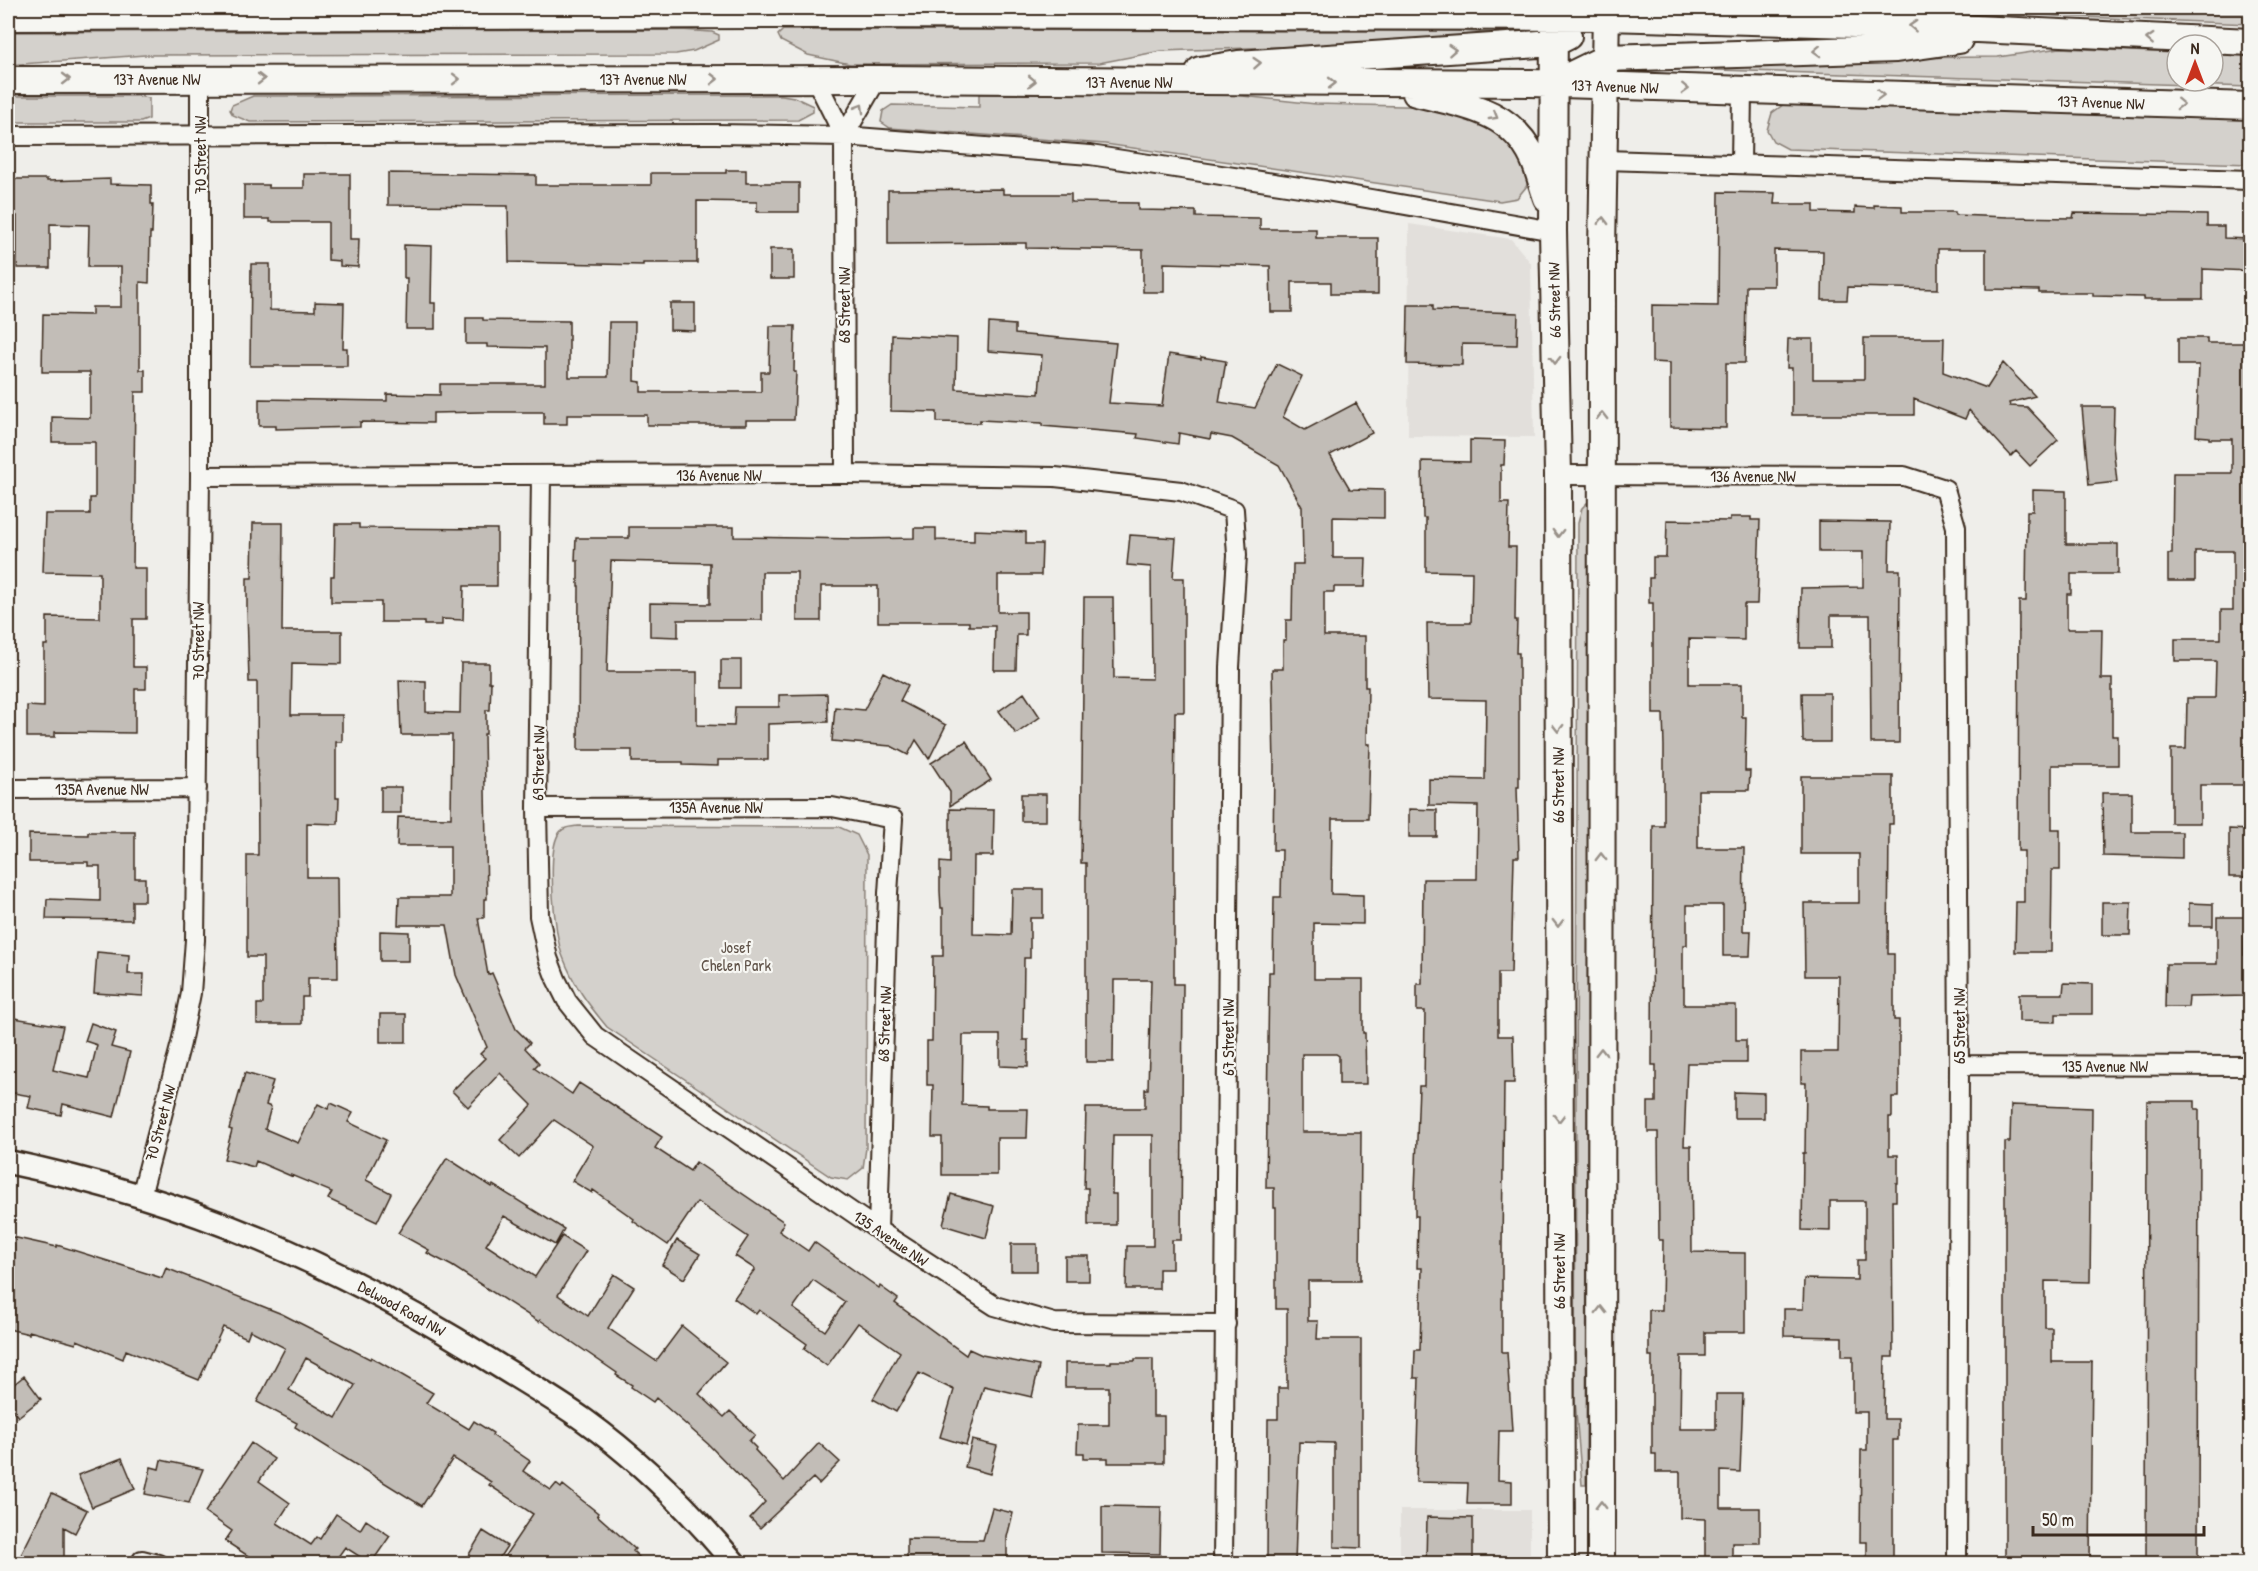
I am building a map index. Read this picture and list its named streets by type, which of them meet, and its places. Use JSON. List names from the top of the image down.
{
  "streets": {
    "main road": ["137 Avenue NW", "66 Street NW"],
    "street": [
      "70 Street NW",
      "68 Street NW",
      "136 Avenue NW",
      "69 Street NW",
      "135A Avenue NW",
      "65 Street NW",
      "67 Street NW",
      "135 Avenue NW",
      "Delwood Road NW"
    ]
  },
  "crossings": [
    ["137 Avenue NW", "70 Street NW"],
    ["137 Avenue NW", "66 Street NW"],
    ["137 Avenue NW", "68 Street NW"],
    ["70 Street NW", "136 Avenue NW"],
    ["70 Street NW", "135A Avenue NW"],
    ["70 Street NW", "Delwood Road NW"],
    ["66 Street NW", "136 Avenue NW"],
    ["68 Street NW", "136 Avenue NW"],
    ["68 Street NW", "135A Avenue NW"],
    ["68 Street NW", "135 Avenue NW"],
    ["136 Avenue NW", "69 Street NW"],
    ["136 Avenue NW", "65 Street NW"],
    ["136 Avenue NW", "67 Street NW"],
    ["69 Street NW", "135A Avenue NW"],
    ["69 Street NW", "135 Avenue NW"],
    ["65 Street NW", "135 Avenue NW"],
    ["67 Street NW", "135 Avenue NW"]
  ],
  "parks": ["Josef Chelen Park"],
  "scale_bar": "50 m",
  "north": "top"
}
